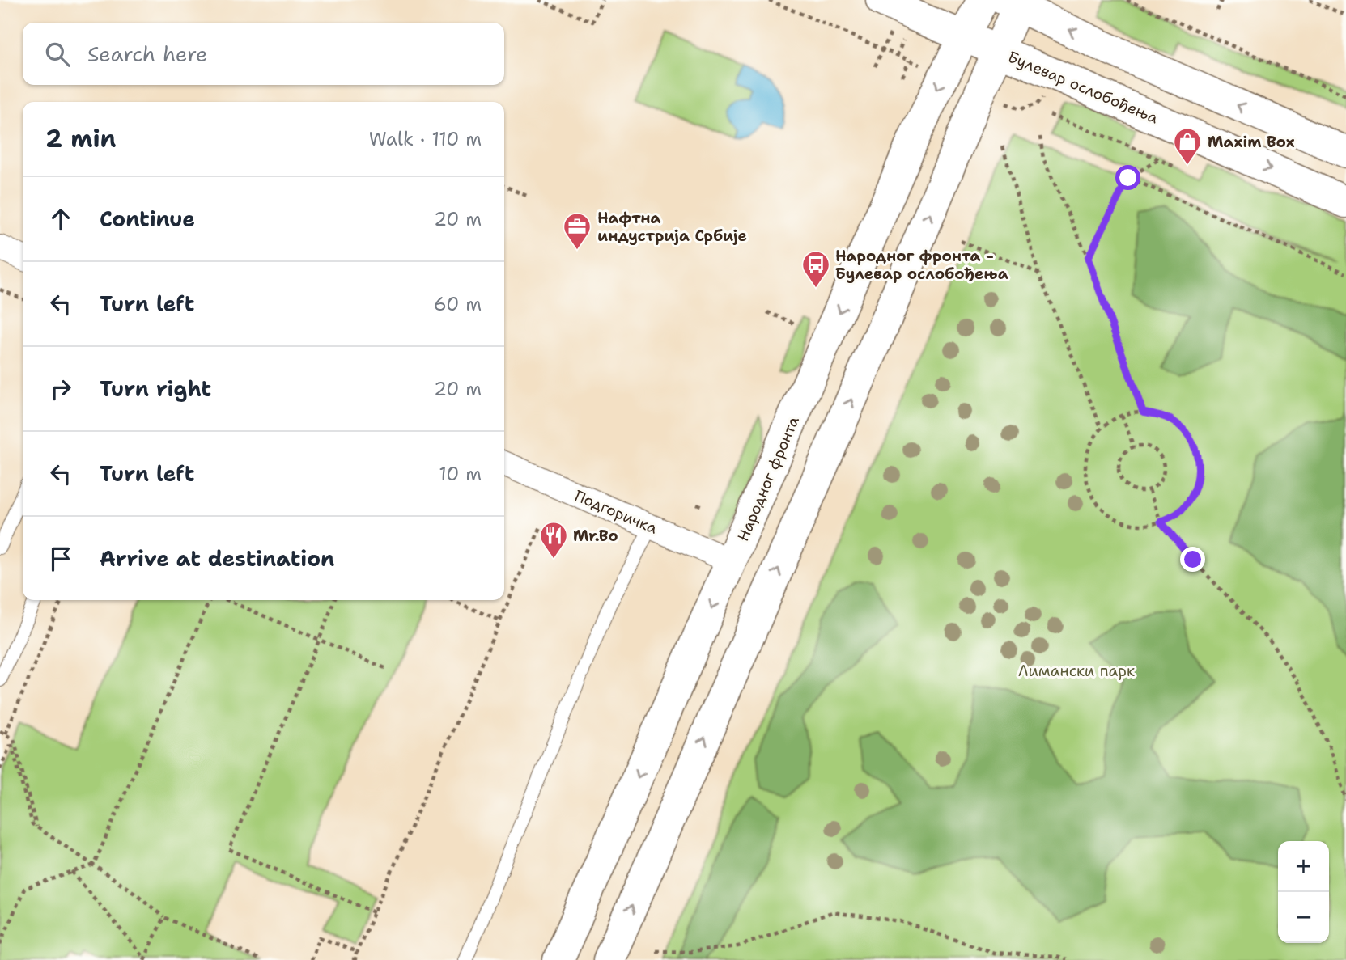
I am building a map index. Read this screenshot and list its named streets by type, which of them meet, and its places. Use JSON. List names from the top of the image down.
{
  "streets": {
    "street": ["Булевар ослобођења", "Народног фронта", "Подгоричка"]
  },
  "crossings": [
    ["Булевар ослобођења", "Народног фронта"],
    ["Народног фронта", "Подгоричка"]
  ],
  "parks": ["Лимански парк"],
  "places": {
    "shop": ["Maxim Box"],
    "office": ["Нафтна индустрија Србије"],
    "bus stop": ["Народног фронта - Булевар ослобођења"],
    "restaurant": ["Mr.Bo"]
  },
  "page": {
    "search": "Search here",
    "heading": ["2 min", "Walk · 110 m"],
    "list": [
      ["Continue", "20 m"],
      ["Turn left", "60 m"],
      ["Turn right", "20 m"],
      ["Turn left", "10 m"],
      "Arrive at destination"
    ],
    "map_buttons": ["+", "−"]
  }
}
